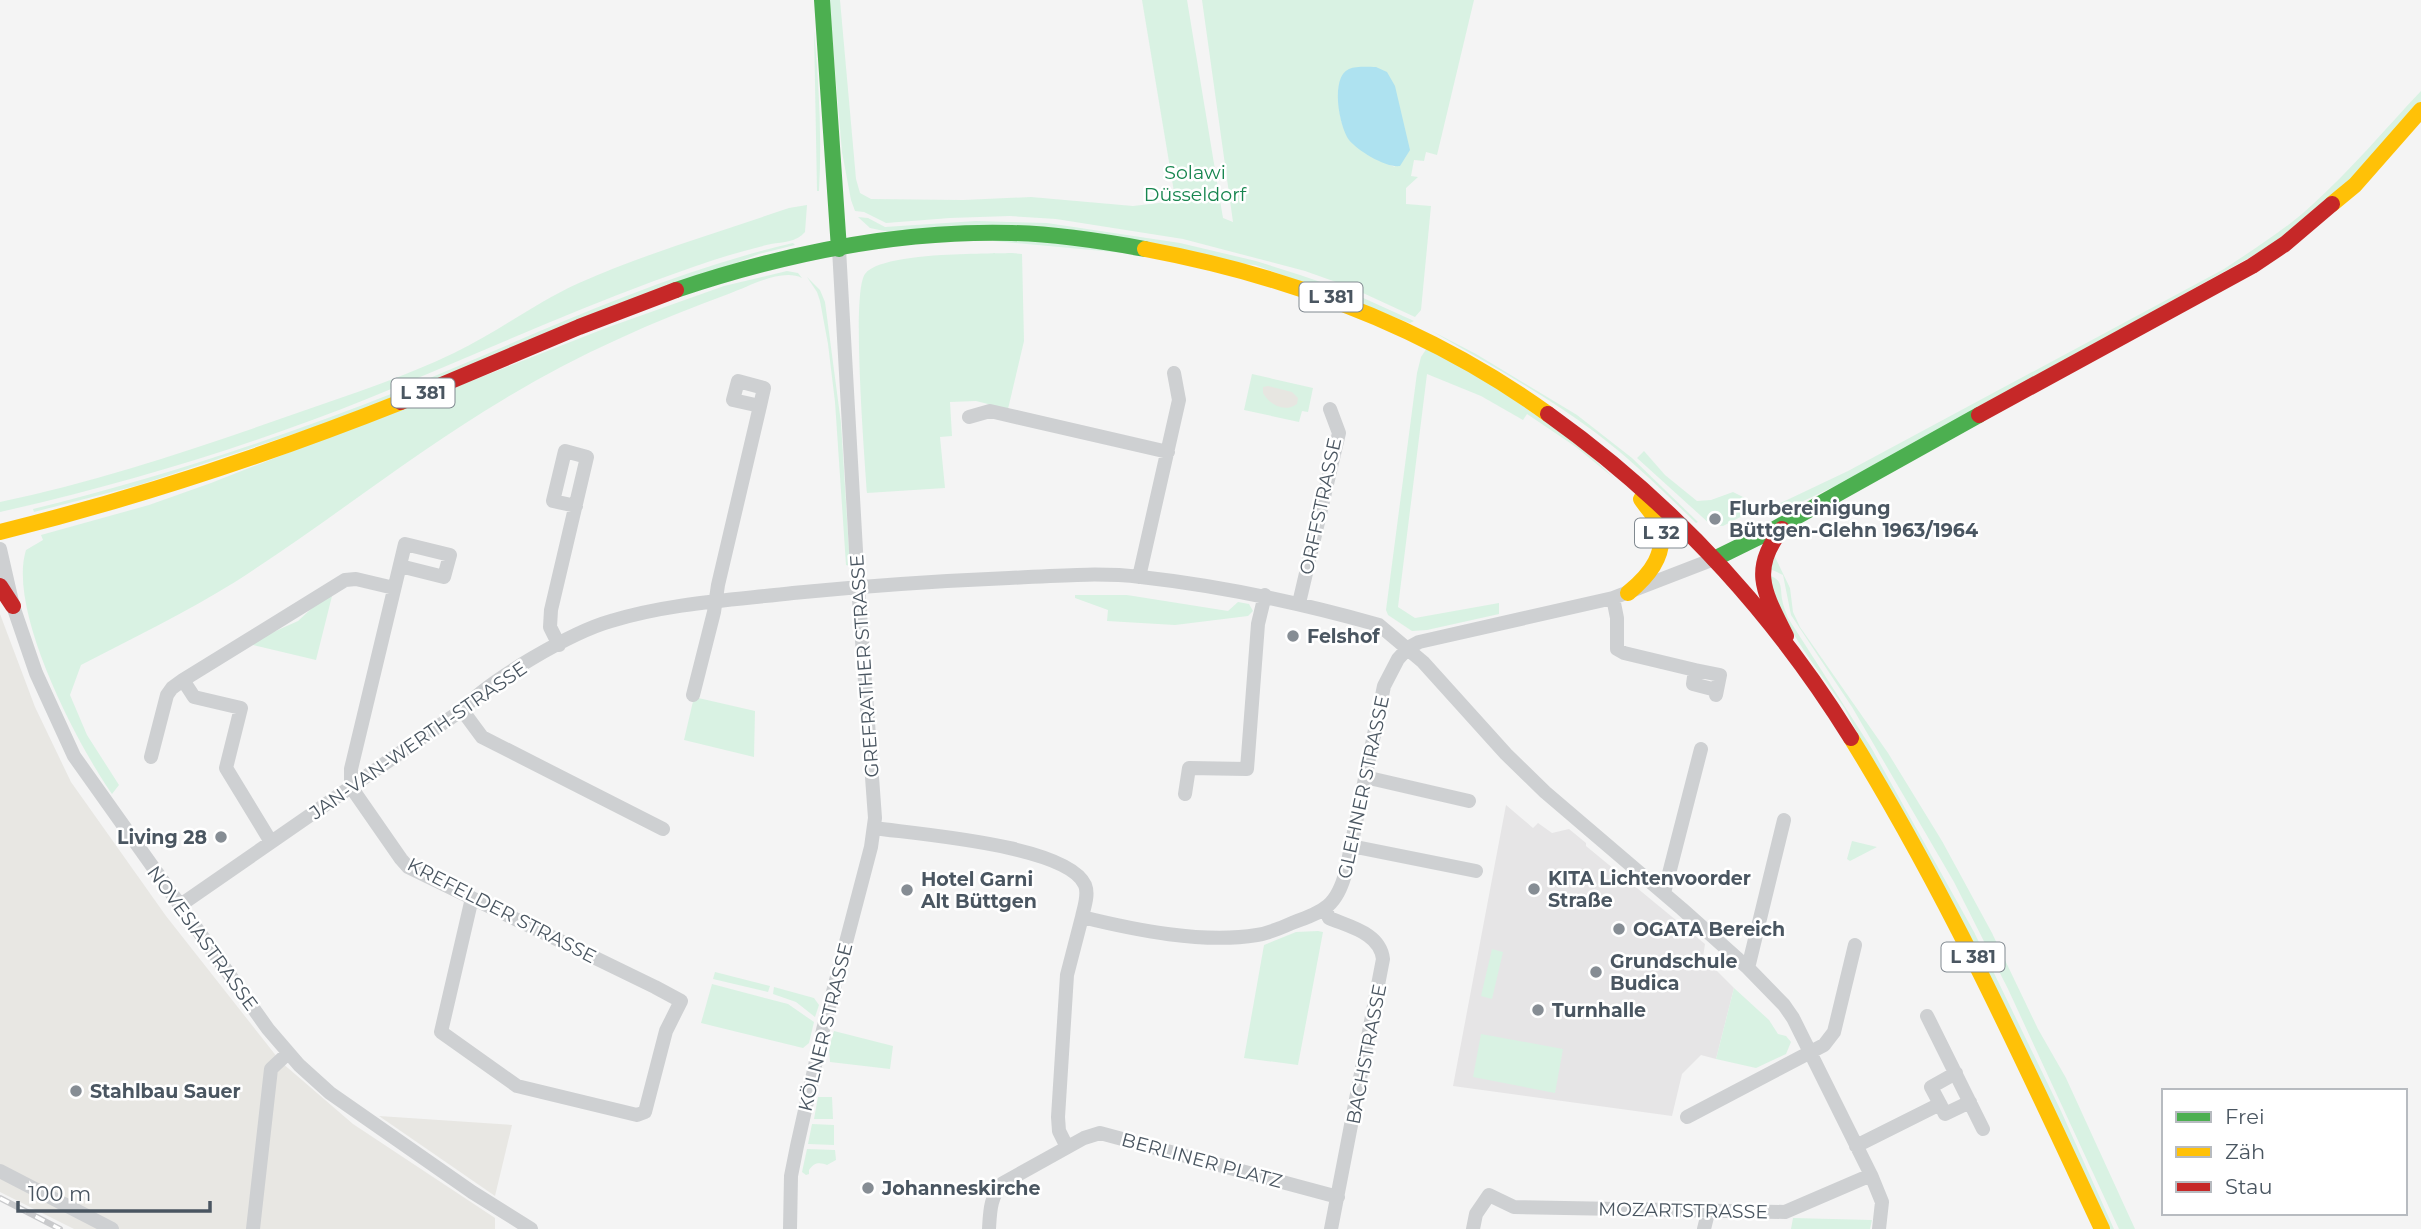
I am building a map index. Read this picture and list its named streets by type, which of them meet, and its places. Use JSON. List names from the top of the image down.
{
  "streets": {
    "main road": ["L 381", "L 32"],
    "street": [
      "ORFFSTRASSE",
      "GREFRATHER STRASSE",
      "JAN-VAN-WERTH-STRASSE",
      "GLEHNER STRASSE",
      "KREFELDER STRASSE",
      "NOVESIASTRASSE",
      "KÖLNER STRASSE",
      "BACHSTRASSE",
      "BERLINER PLATZ",
      "MOZARTSTRASSE"
    ]
  },
  "crossings": [
    ["L 381", "L 32"],
    ["L 381", "GREFRATHER STRASSE"],
    ["ORFFSTRASSE", "JAN-VAN-WERTH-STRASSE"],
    ["GREFRATHER STRASSE", "JAN-VAN-WERTH-STRASSE"],
    ["GREFRATHER STRASSE", "KÖLNER STRASSE"],
    ["JAN-VAN-WERTH-STRASSE", "GLEHNER STRASSE"],
    ["JAN-VAN-WERTH-STRASSE", "KREFELDER STRASSE"],
    ["JAN-VAN-WERTH-STRASSE", "NOVESIASTRASSE"],
    ["JAN-VAN-WERTH-STRASSE", "MOZARTSTRASSE"],
    ["GLEHNER STRASSE", "BACHSTRASSE"],
    ["BACHSTRASSE", "BERLINER PLATZ"]
  ],
  "parks": ["Solawi Düsseldorf"],
  "places": [
    "Flurbereinigung Büttgen-Glehn 1963/1964",
    "Felshof",
    "Living 28",
    "KITA Lichtenvoorder Straße",
    "Hotel Garni Alt Büttgen",
    "OGATA Bereich",
    "Grundschule Budica",
    "Turnhalle",
    "Stahlbau Sauer",
    "Johanneskirche"
  ],
  "legend": ["Frei", "Zäh", "Stau"],
  "scale_bar": "100 m"
}
